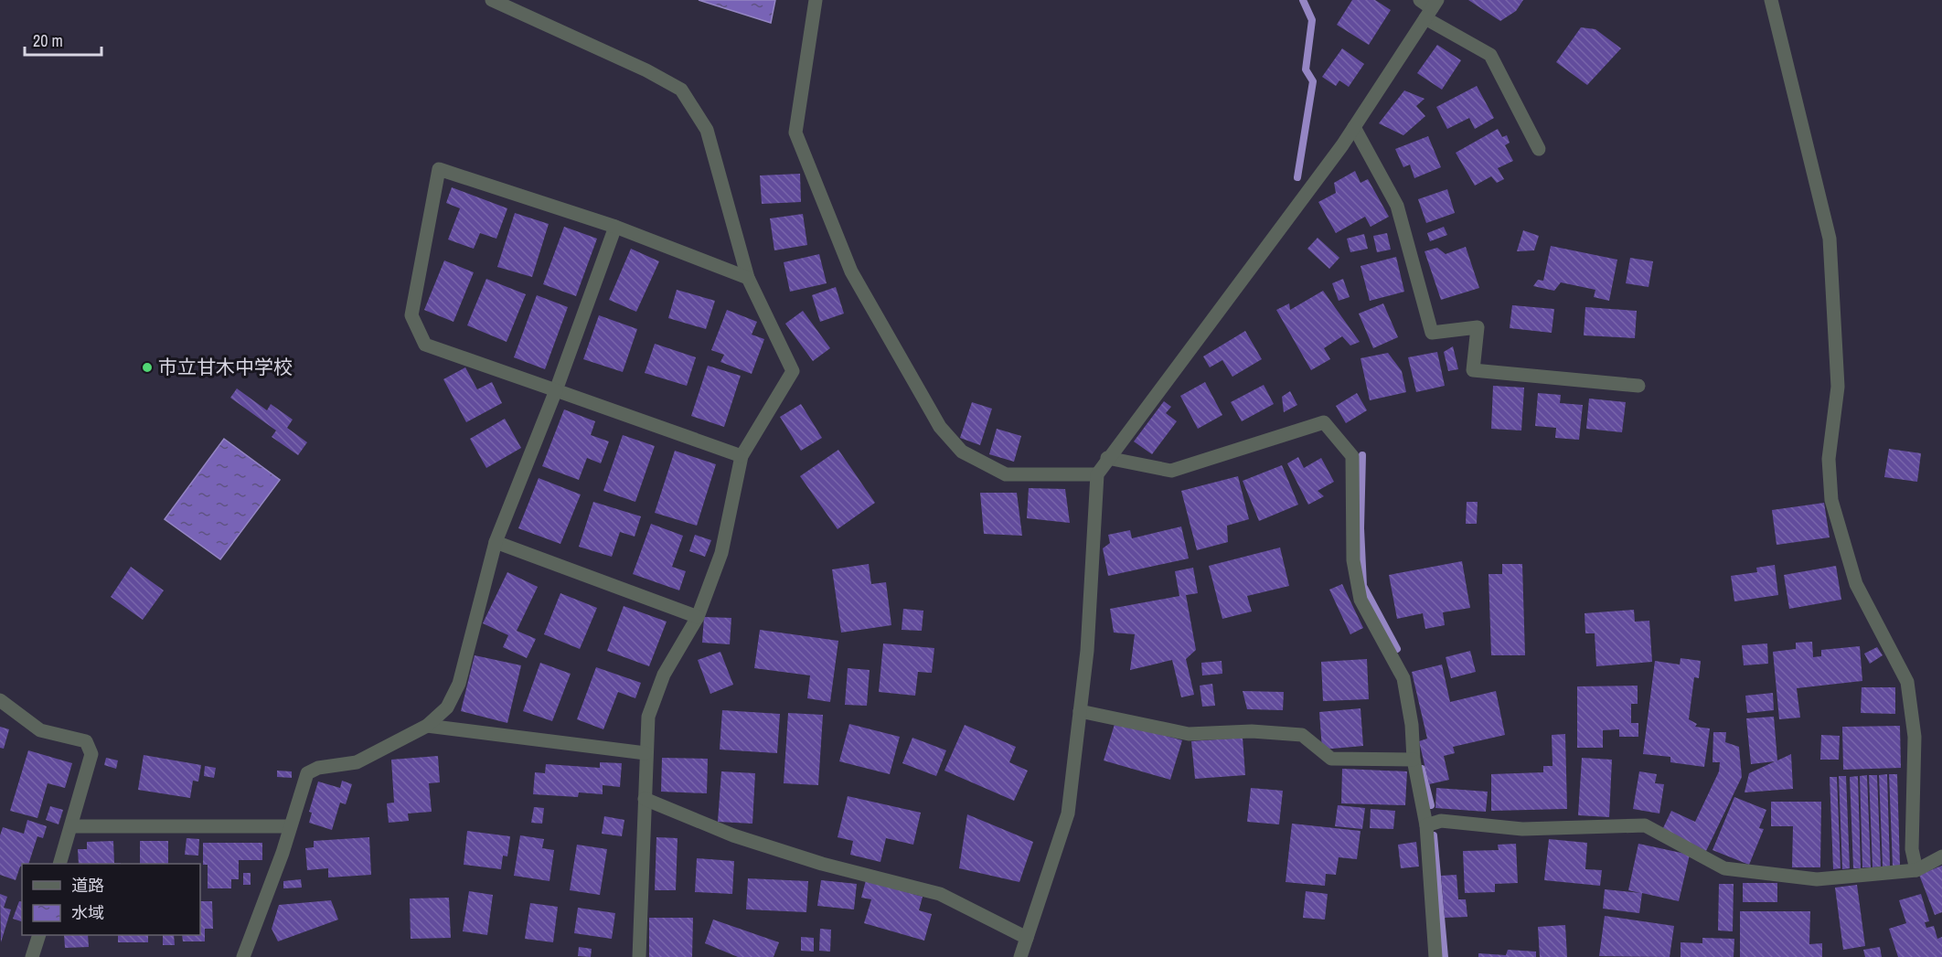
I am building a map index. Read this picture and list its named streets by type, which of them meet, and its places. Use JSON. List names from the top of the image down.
{
  "places": ["市立甘木中学校"],
  "legend": ["道路", "水域"],
  "scale_bar": "20 m"
}
